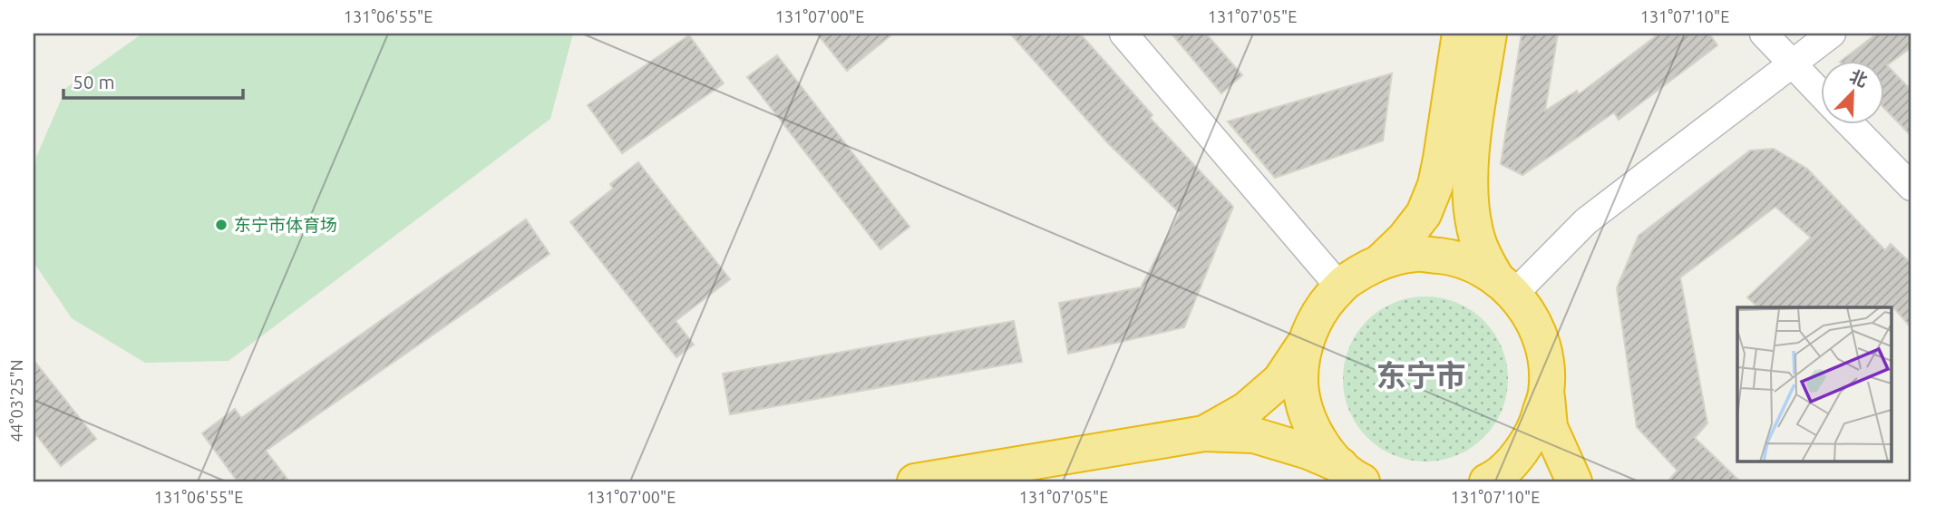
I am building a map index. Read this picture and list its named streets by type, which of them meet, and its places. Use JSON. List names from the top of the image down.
{
  "districts": ["东宁市"],
  "places": ["东宁市体育场"],
  "scale_bar": "50 m",
  "north": "top right",
  "coordinates": [
    "131°06'55\"E",
    "131°07'00\"E",
    "131°07'05\"E",
    "131°07'10\"E",
    "44°03'25\"N"
  ]
}
